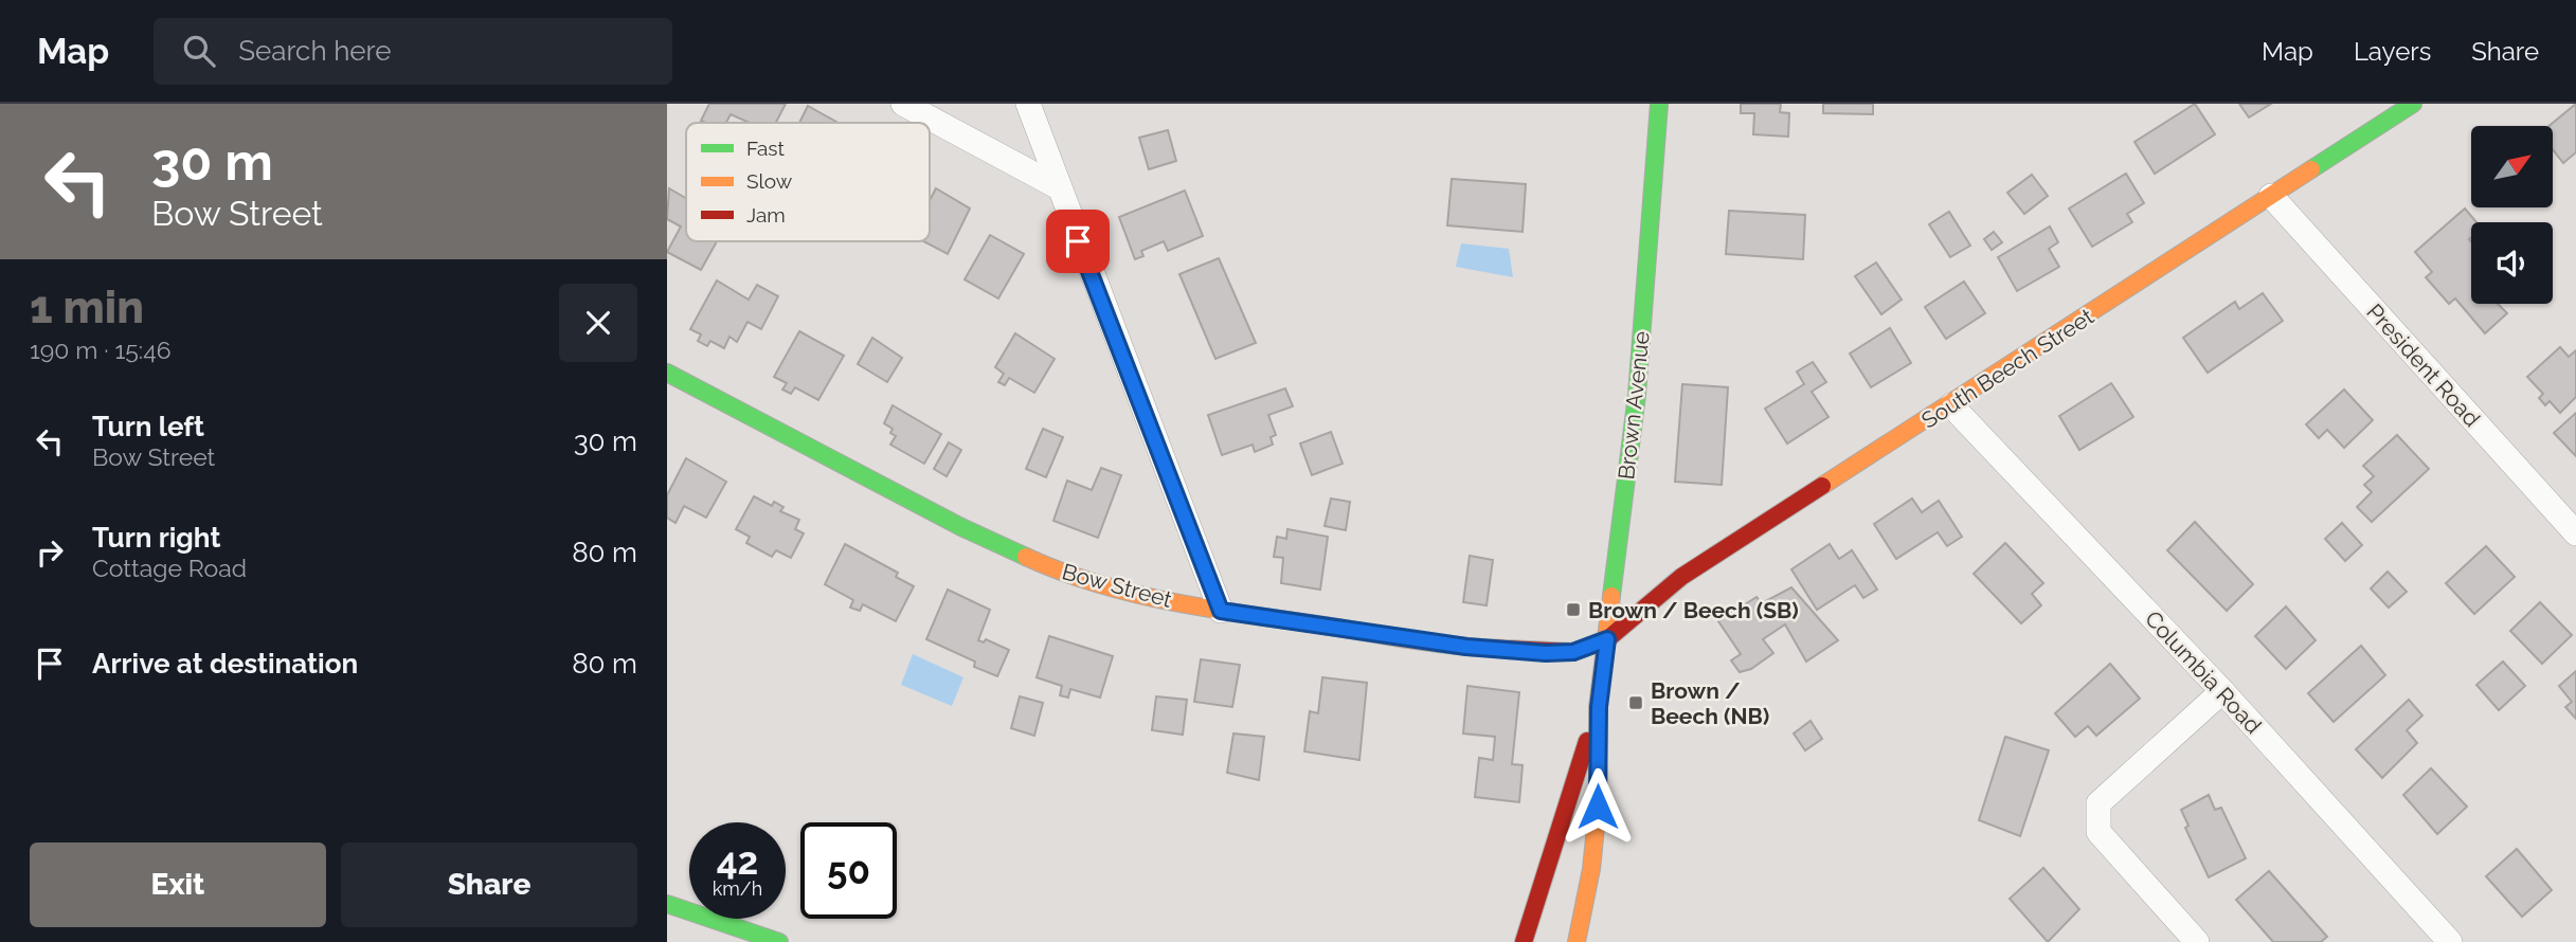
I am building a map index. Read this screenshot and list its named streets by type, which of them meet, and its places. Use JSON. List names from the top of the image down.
{
  "streets": {
    "main road": ["South Beech Street", "Brown Avenue", "Bow Street"],
    "street": ["President Road", "Columbia Road"]
  },
  "crossings": [
    ["President Road", "South Beech Street"],
    ["South Beech Street", "Brown Avenue"],
    ["South Beech Street", "Bow Street"],
    ["South Beech Street", "Columbia Road"],
    ["Brown Avenue", "Bow Street"]
  ],
  "places": {
    "transit": ["Brown / Beech (SB)", "Brown / Beech (NB)"]
  },
  "legend": ["Fast", "Slow", "Jam"],
  "north": "top right",
  "page": {
    "header": "Map",
    "search": "Search here",
    "nav": ["Map", "Layers", "Share"],
    "turn": ["30 m", "Bow Street"],
    "heading": ["1 min", "190 m · 15:46"],
    "list": [
      {
        "name": "Turn left",
        "note": "Bow Street",
        "value": "30 m"
      },
      {
        "name": "Turn right",
        "note": "Cottage Road",
        "value": "80 m"
      },
      {
        "name": "Arrive at destination",
        "value": "80 m"
      }
    ],
    "speed": "42 km/h",
    "limit": "50",
    "buttons": ["Exit", "Share"]
  }
}
